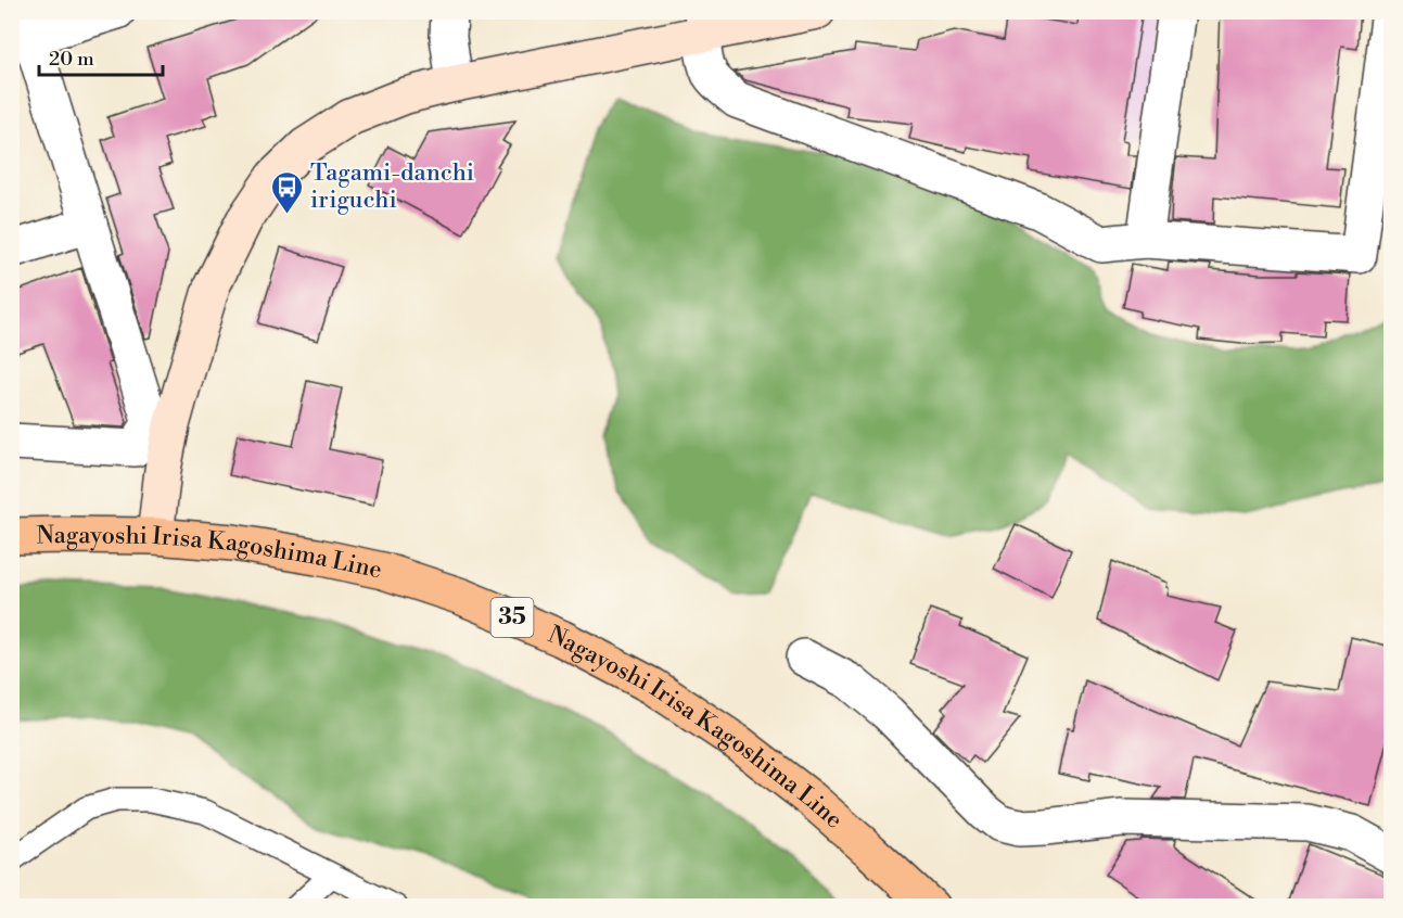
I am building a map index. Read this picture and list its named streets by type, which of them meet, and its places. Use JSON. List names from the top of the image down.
{
  "streets": {
    "main road": ["Nagayoshi Irisa Kagoshima Line", "35"]
  },
  "places": {
    "bus stop": ["Tagami-danchi iriguchi"]
  },
  "scale_bar": "20 m"
}
